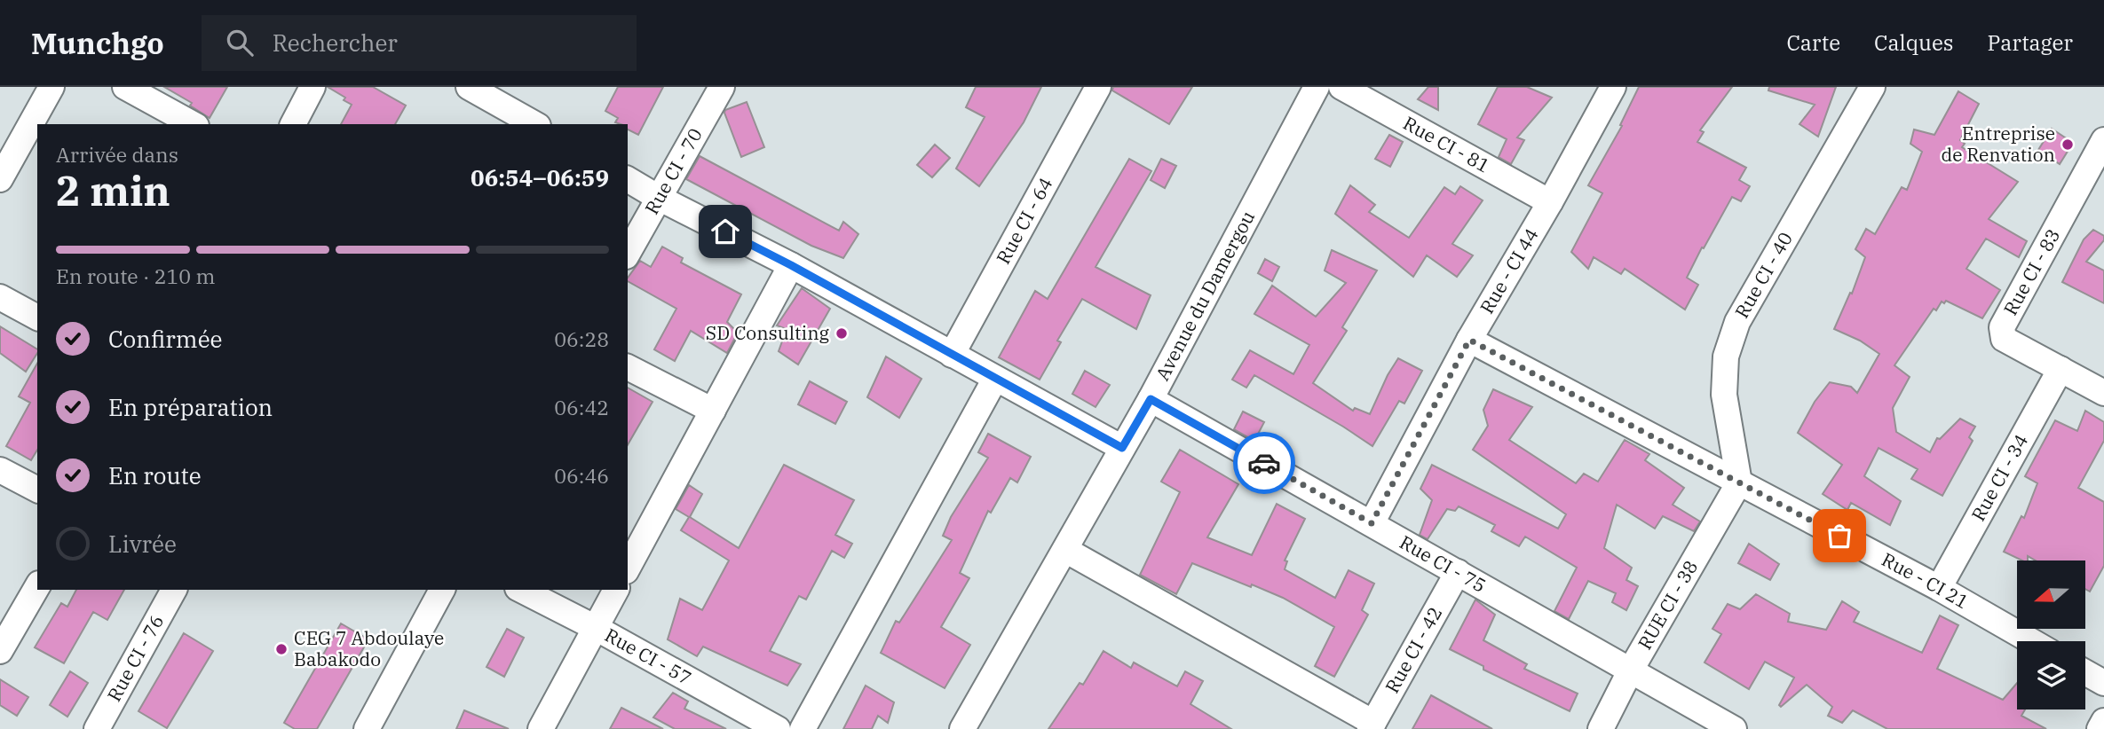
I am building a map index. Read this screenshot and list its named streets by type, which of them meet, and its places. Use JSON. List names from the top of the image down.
{
  "streets": {
    "street": [
      "Rue CI - 81",
      "Rue CI - 70",
      "Rue CI - 64",
      "Rue - CI 44",
      "Rue CI - 83",
      "Rue CI - 40",
      "Avenue du Damergou",
      "Rue CI - 34",
      "Rue CI - 75",
      "Rue - CI 21",
      "RUE CI - 38",
      "Rue CI - 42",
      "Rue CI - 57",
      "Rue CI - 76"
    ]
  },
  "crossings": [
    ["Rue CI - 81", "Rue - CI 44"],
    ["Rue - CI 44", "Rue CI - 75"],
    ["Rue - CI 44", "Rue - CI 21"],
    ["Rue CI - 83", "Rue CI - 34"],
    ["Rue CI - 40", "Rue - CI 21"],
    ["Rue CI - 40", "RUE CI - 38"],
    ["Avenue du Damergou", "Rue CI - 75"],
    ["Rue CI - 34", "Rue - CI 21"],
    ["Rue CI - 75", "RUE CI - 38"],
    ["Rue CI - 75", "Rue CI - 42"],
    ["Rue - CI 21", "RUE CI - 38"]
  ],
  "places": ["Entreprise de Renvation", "SD Consulting", "CEG 7 Abdoulaye Babakodo"],
  "north": "left",
  "page": {
    "header": "Munchgo",
    "search": "Rechercher",
    "nav": ["Carte", "Calques", "Partager"],
    "heading": ["2 min", "Arrivée dans", "06:54–06:59"],
    "bar": "En route · 210 m",
    "list": [
      ["Confirmée", "06:28"],
      ["En préparation", "06:42"],
      ["En route", "06:46"],
      "Livrée"
    ]
  }
}
